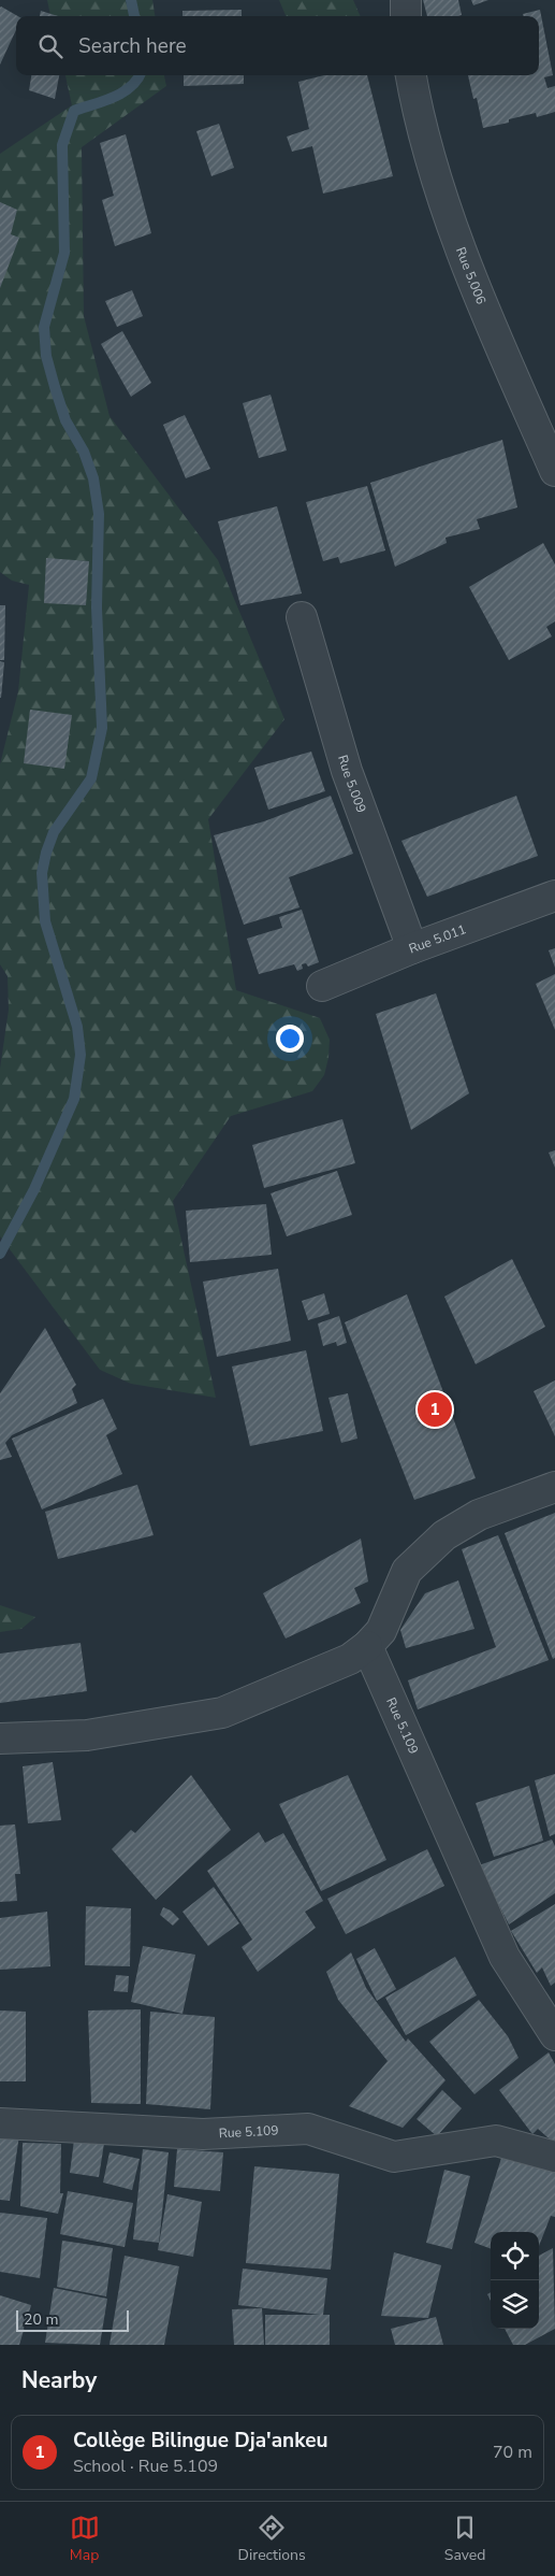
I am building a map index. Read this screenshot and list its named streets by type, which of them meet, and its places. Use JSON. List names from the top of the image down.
{
  "streets": {
    "street": [
      "Rue 5.006",
      "Rue 5.009",
      "Rue 5.011",
      "Rue 5.109"
    ]
  },
  "crossings": [
    ["Rue 5.009", "Rue 5.011"]
  ],
  "scale_bar": "20 m",
  "page": {
    "search": "Search here",
    "pins": "1",
    "scale": "20 m",
    "heading": "Nearby",
    "list": [
      {
        "mark": "1",
        "name": "Collège Bilingue Dja'ankeu",
        "note": "School · Rue 5.109",
        "value": "70 m"
      }
    ],
    "nav": ["Map", "Directions", "Saved"]
  }
}
